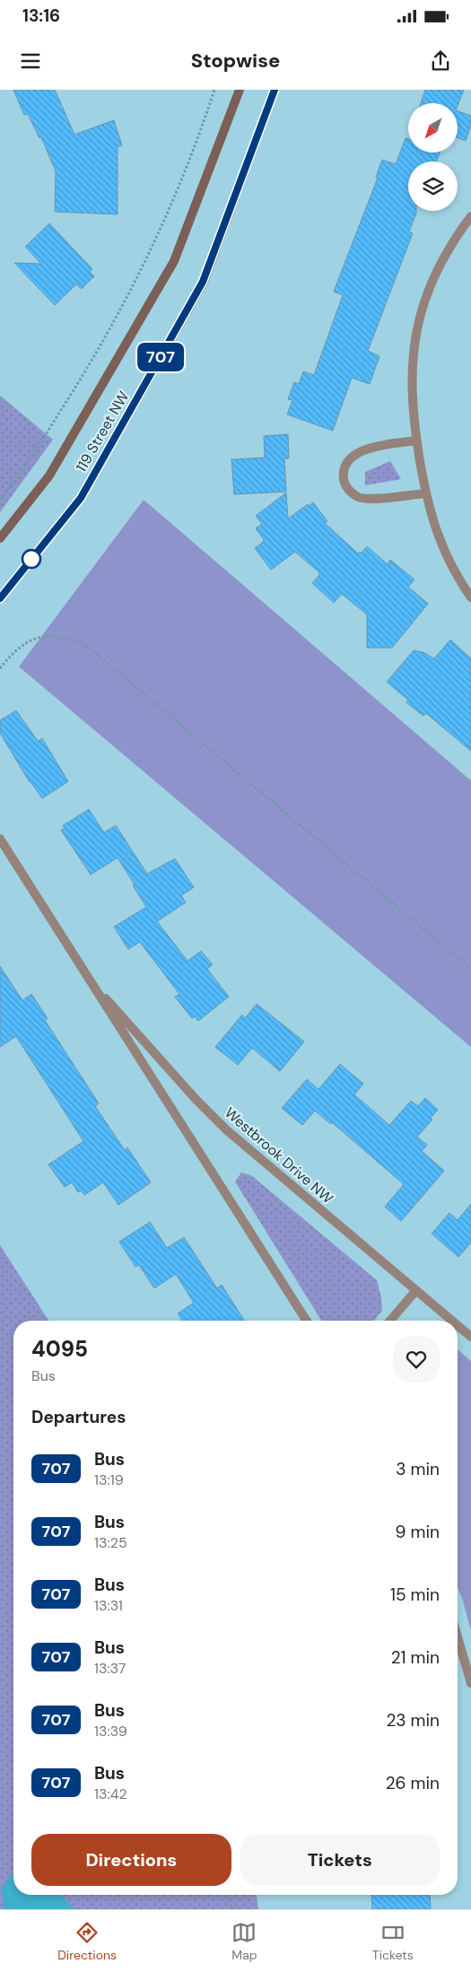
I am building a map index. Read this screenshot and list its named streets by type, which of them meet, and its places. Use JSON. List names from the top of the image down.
{
  "streets": {
    "main road": ["119 Street NW"],
    "street": ["Westbrook Drive NW"]
  },
  "lines": ["bus line 707"],
  "north": "bottom left",
  "page": {
    "status": "13:16",
    "header": "Stopwise",
    "on_map": "707",
    "heading": [
      ["4095", "Bus"],
      "Departures"
    ],
    "list": [
      {
        "mark": "707",
        "name": "Bus",
        "note": "13:19",
        "value": "3 min"
      },
      {
        "mark": "707",
        "name": "Bus",
        "note": "13:25",
        "value": "9 min"
      },
      {
        "mark": "707",
        "name": "Bus",
        "note": "13:31",
        "value": "15 min"
      },
      {
        "mark": "707",
        "name": "Bus",
        "note": "13:37",
        "value": "21 min"
      },
      {
        "mark": "707",
        "name": "Bus",
        "note": "13:39",
        "value": "23 min"
      },
      {
        "mark": "707",
        "name": "Bus",
        "note": "13:42",
        "value": "26 min"
      }
    ],
    "buttons": ["Directions", "Tickets"],
    "tabs": ["Directions", "Map", "Tickets"]
  }
}
